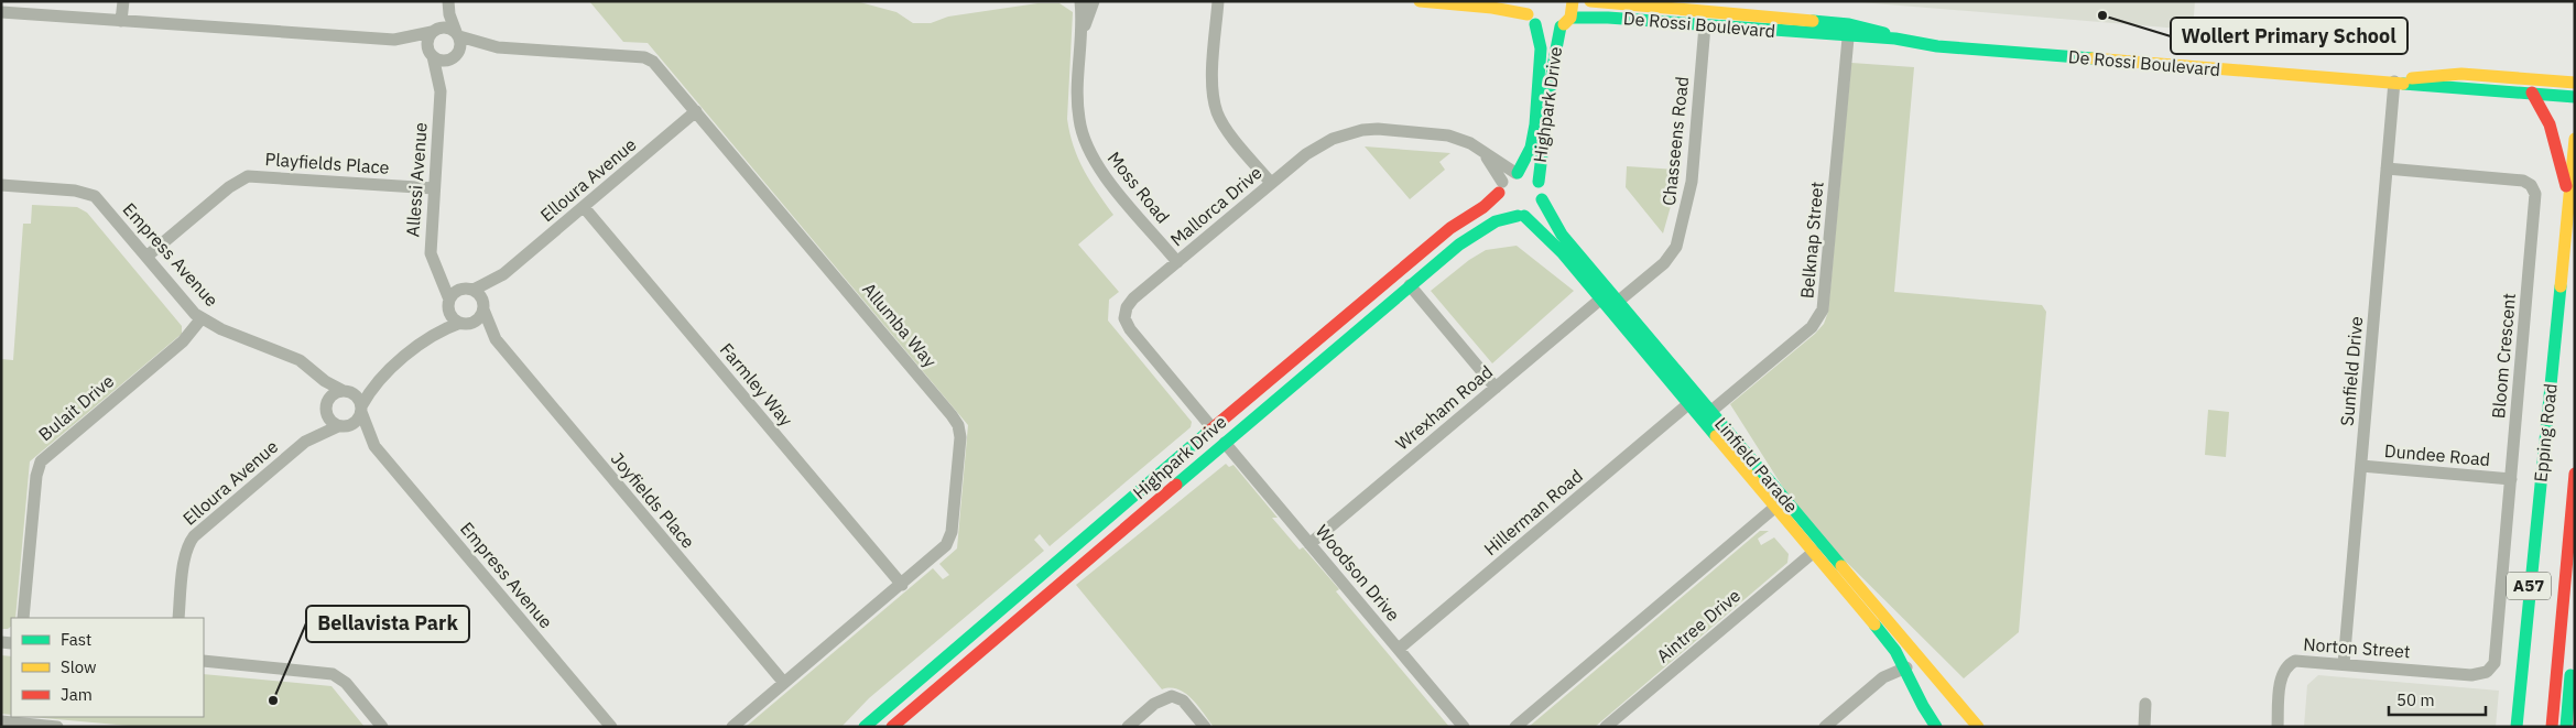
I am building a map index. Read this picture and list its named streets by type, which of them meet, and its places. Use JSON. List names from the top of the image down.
{
  "streets": {
    "street": [
      "De Rossi Boulevard",
      "Highpark Drive",
      "Chasseens Road",
      "Playfields Place",
      "Allessi Avenue",
      "Elloura Avenue",
      "Moss Road",
      "Mallorca Drive",
      "Belknap Street",
      "Empress Avenue",
      "Allumba Way",
      "Bloom Crescent",
      "Sunfield Drive",
      "Farmley Way",
      "Bulait Drive",
      "Wrexham Road",
      "Epping Road",
      "Dundee Road",
      "Linfield Parade",
      "Joyfields Place",
      "Hillerman Road",
      "Woodson Drive",
      "A57",
      "Aintree Drive",
      "Norton Street"
    ]
  },
  "crossings": [
    ["De Rossi Boulevard", "Chasseens Road"],
    ["De Rossi Boulevard", "Belknap Street"],
    ["De Rossi Boulevard", "Sunfield Drive"],
    ["Highpark Drive", "Mallorca Drive"],
    ["Highpark Drive", "Linfield Parade"],
    ["Highpark Drive", "Woodson Drive"],
    ["Chasseens Road", "Linfield Parade"],
    ["Playfields Place", "Allessi Avenue"],
    ["Playfields Place", "Empress Avenue"],
    ["Allessi Avenue", "Elloura Avenue"],
    ["Allessi Avenue", "Allumba Way"],
    ["Allessi Avenue", "Joyfields Place"],
    ["Elloura Avenue", "Empress Avenue"],
    ["Elloura Avenue", "Allumba Way"],
    ["Elloura Avenue", "Farmley Way"],
    ["Elloura Avenue", "Joyfields Place"],
    ["Moss Road", "Mallorca Drive"],
    ["Mallorca Drive", "Linfield Parade"],
    ["Belknap Street", "Linfield Parade"],
    ["Empress Avenue", "Bulait Drive"],
    ["Allumba Way", "Farmley Way"],
    ["Allumba Way", "Joyfields Place"],
    ["Bloom Crescent", "Sunfield Drive"],
    ["Bloom Crescent", "Dundee Road"],
    ["Bloom Crescent", "Norton Street"],
    ["Sunfield Drive", "Dundee Road"],
    ["Sunfield Drive", "Norton Street"],
    ["Wrexham Road", "Linfield Parade"],
    ["Wrexham Road", "Woodson Drive"],
    ["Linfield Parade", "Hillerman Road"],
    ["Linfield Parade", "Aintree Drive"],
    ["Hillerman Road", "Woodson Drive"]
  ],
  "places": ["Wollert Primary School", "Bellavista Park"],
  "legend": ["Fast", "Slow", "Jam"],
  "scale_bar": "50 m"
}
